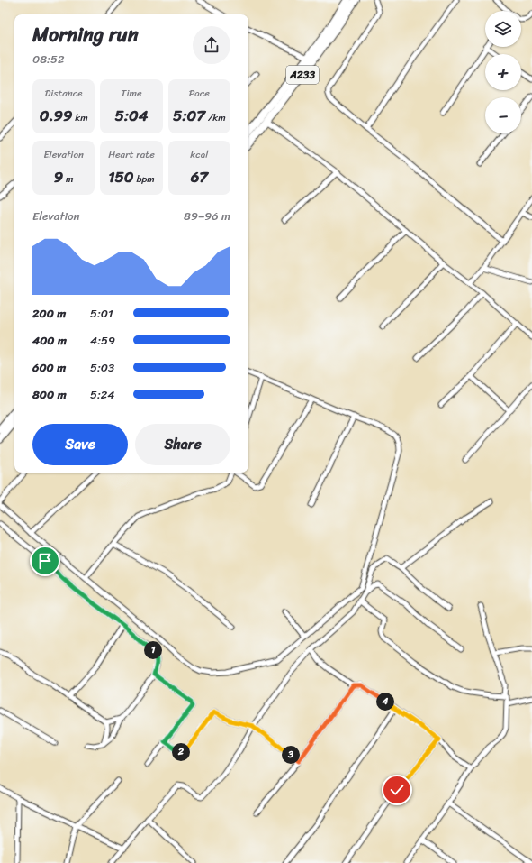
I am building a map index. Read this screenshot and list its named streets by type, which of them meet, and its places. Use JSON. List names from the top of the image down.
{
  "streets": {
    "highway": ["A233"]
  },
  "page": {
    "map_buttons": ["+", "−"],
    "heading": ["Morning run", "08:52"],
    "stats": [
      ["Distance", "0.99 km"],
      ["Time", "5:04"],
      ["Pace", "5:07 /km"],
      ["Elevation", "9 m"],
      ["Heart rate", "150 bpm"],
      ["kcal", "67"]
    ],
    "chart": ["Elevation", "89–96 m"],
    "list": [
      {
        "name": "200 m",
        "note": "5:01"
      },
      {
        "name": "400 m",
        "note": "4:59"
      },
      {
        "name": "600 m",
        "note": "5:03"
      },
      {
        "name": "800 m",
        "note": "5:24"
      }
    ],
    "buttons": ["Save", "Share"],
    "pins": [
      "1",
      "4",
      "2",
      "3"
    ]
  }
}
